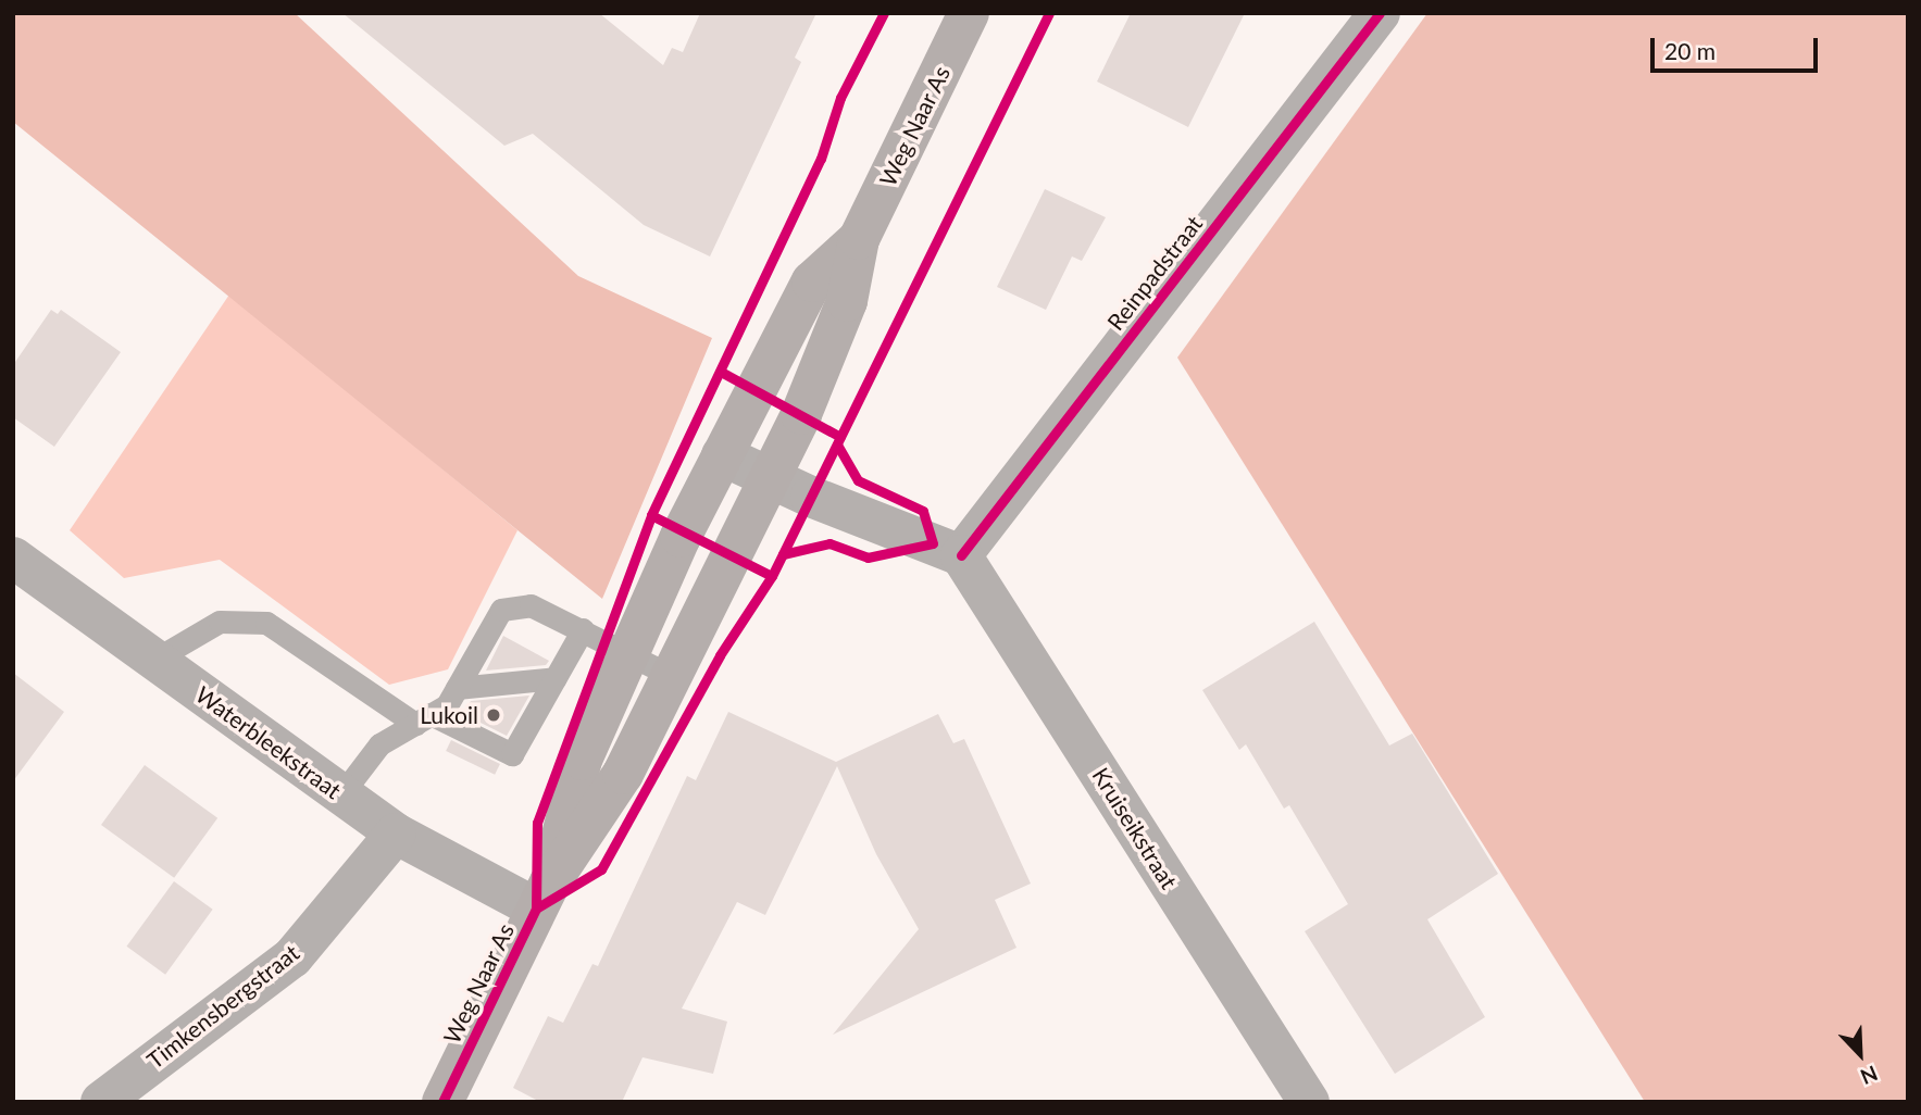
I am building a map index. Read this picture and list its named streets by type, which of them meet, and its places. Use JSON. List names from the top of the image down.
{
  "streets": {
    "main road": ["Weg Naar As"],
    "street": [
      "Reinpadstraat",
      "Waterbleekstraat",
      "Kruiseikstraat",
      "Timkensbergstraat"
    ]
  },
  "crossings": [
    ["Weg Naar As", "Waterbleekstraat"],
    ["Reinpadstraat", "Kruiseikstraat"],
    ["Waterbleekstraat", "Timkensbergstraat"]
  ],
  "places": ["Lukoil"],
  "scale_bar": "20 m",
  "north": "bottom right"
}
